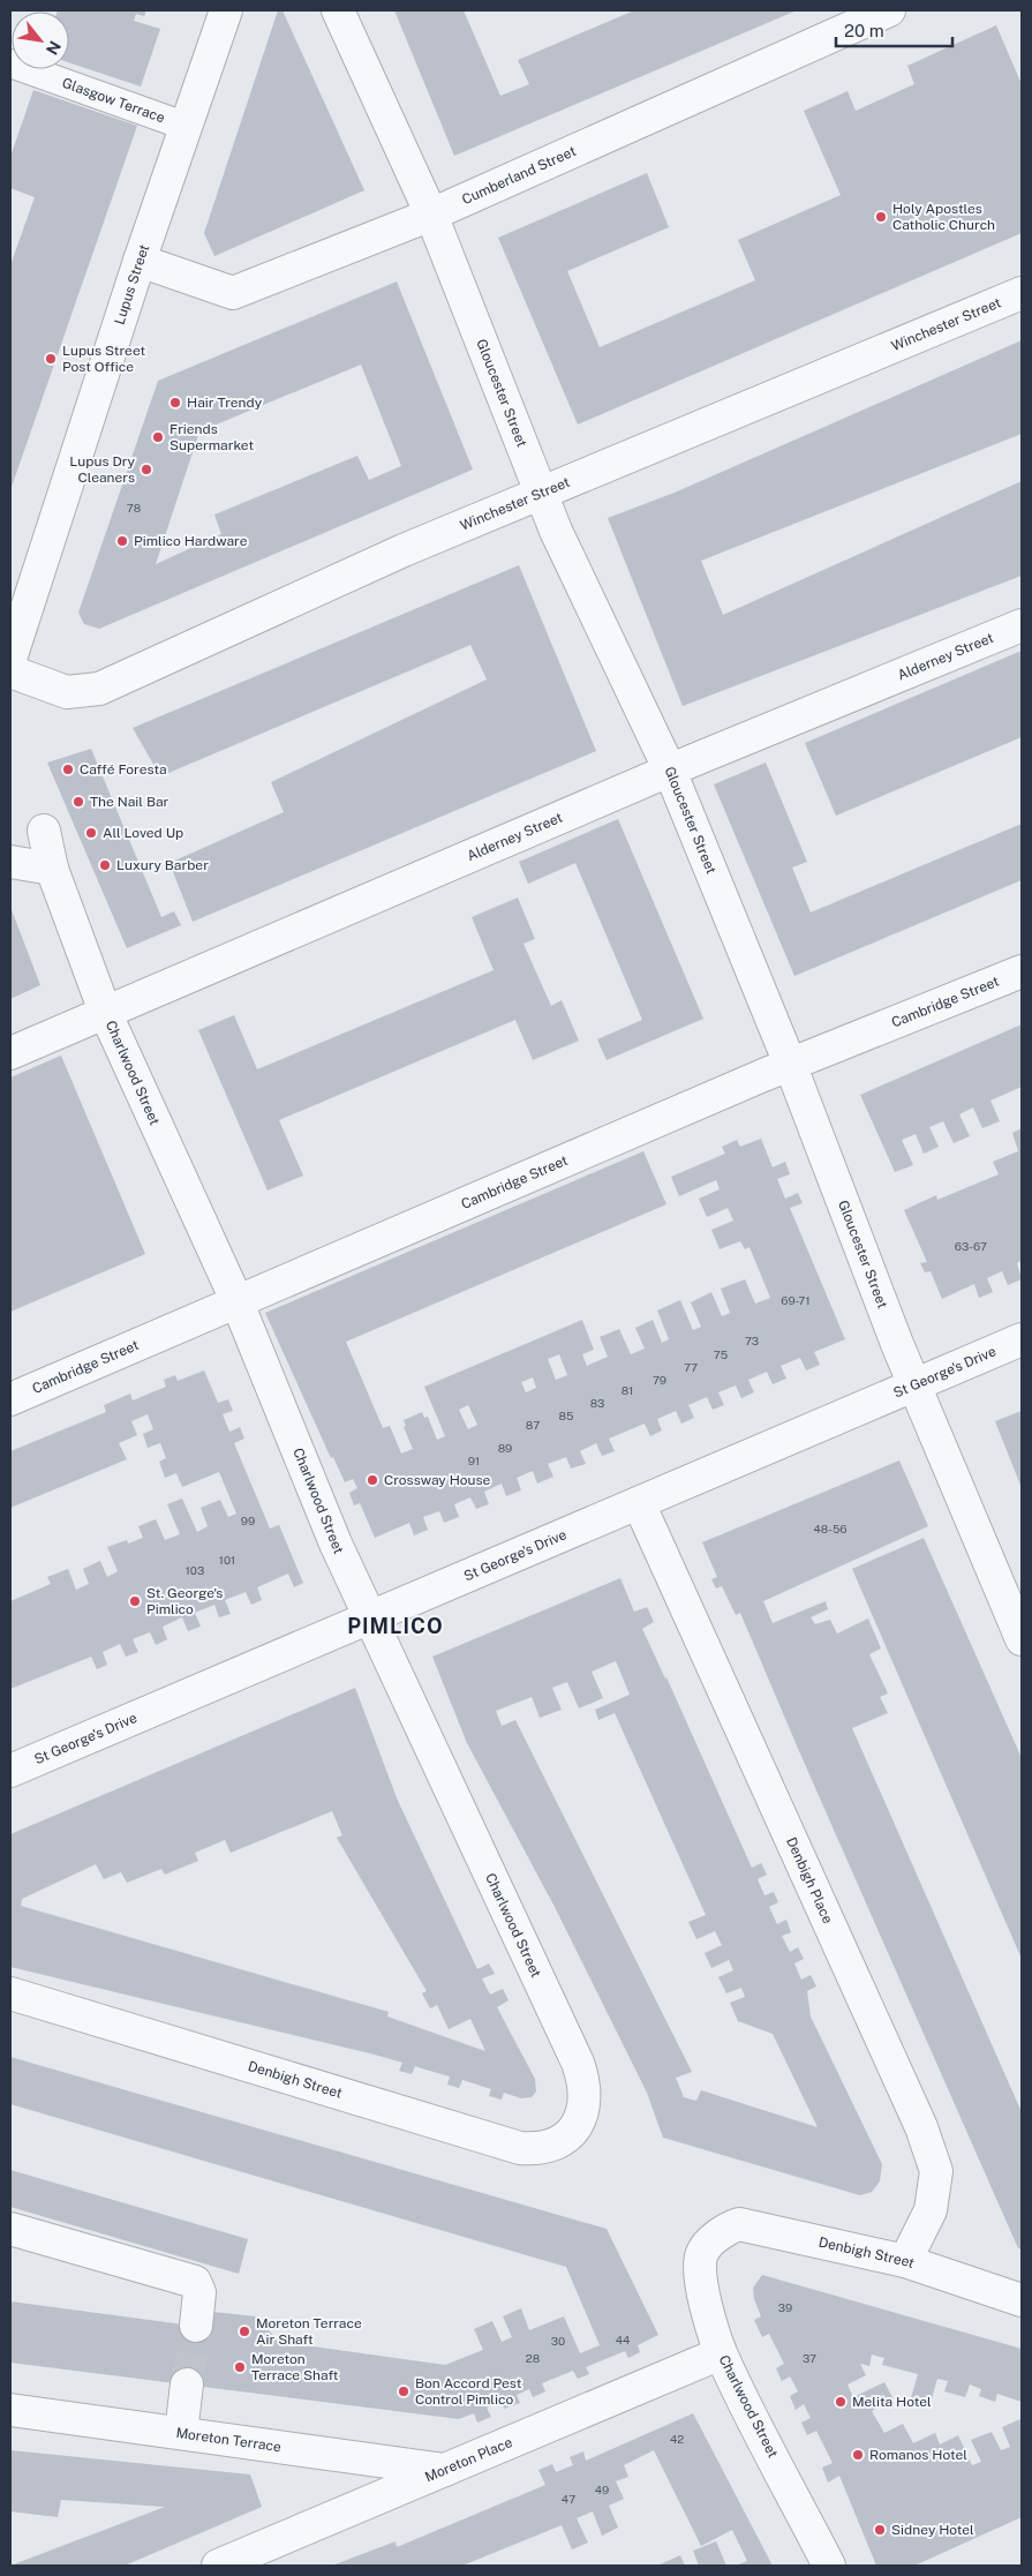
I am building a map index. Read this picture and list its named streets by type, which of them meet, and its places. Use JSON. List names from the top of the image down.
{
  "streets": {
    "street": [
      "Glasgow Terrace",
      "Cumberland Street",
      "Lupus Street",
      "Winchester Street",
      "Gloucester Street",
      "Alderney Street",
      "Cambridge Street",
      "Charlwood Street",
      "St George's Drive",
      "Denbigh Place",
      "Denbigh Street",
      "Moreton Terrace",
      "Moreton Place"
    ]
  },
  "crossings": [
    ["Glasgow Terrace", "Lupus Street"],
    ["Cumberland Street", "Lupus Street"],
    ["Cumberland Street", "Gloucester Street"],
    ["Winchester Street", "Gloucester Street"],
    ["Gloucester Street", "Alderney Street"],
    ["Gloucester Street", "Cambridge Street"],
    ["Gloucester Street", "St George's Drive"],
    ["Alderney Street", "Charlwood Street"],
    ["Cambridge Street", "Charlwood Street"],
    ["Charlwood Street", "St George's Drive"],
    ["Charlwood Street", "Denbigh Street"],
    ["Charlwood Street", "Moreton Place"],
    ["St George's Drive", "Denbigh Place"],
    ["Denbigh Place", "Denbigh Street"],
    ["Moreton Terrace", "Moreton Place"]
  ],
  "districts": ["PIMLICO"],
  "places": [
    "Holy Apostles Catholic Church",
    "Lupus Street Post Office",
    "Hair Trendy",
    "Friends Supermarket",
    "Lupus Dry Cleaners",
    "Pimlico Hardware",
    "Caffé Foresta",
    "The Nail Bar",
    "All Loved Up",
    "Luxury Barber",
    "Crossway House",
    "St. George's Pimlico",
    "Moreton Terrace Air Shaft",
    "Moreton Terrace Shaft",
    "Bon Accord Pest Control Pimlico",
    "Melita Hotel",
    "Romanos Hotel",
    "Sidney Hotel"
  ],
  "house_numbers": [
    "78",
    "63-67",
    "69-71",
    "73",
    "75",
    "77",
    "79",
    "81",
    "83",
    "85",
    "87",
    "89",
    "91",
    "99",
    "48-56",
    "101",
    "103",
    "39",
    "44",
    "30",
    "28",
    "37",
    "42",
    "49",
    "47"
  ],
  "scale_bar": "20 m",
  "north": "bottom right"
}
